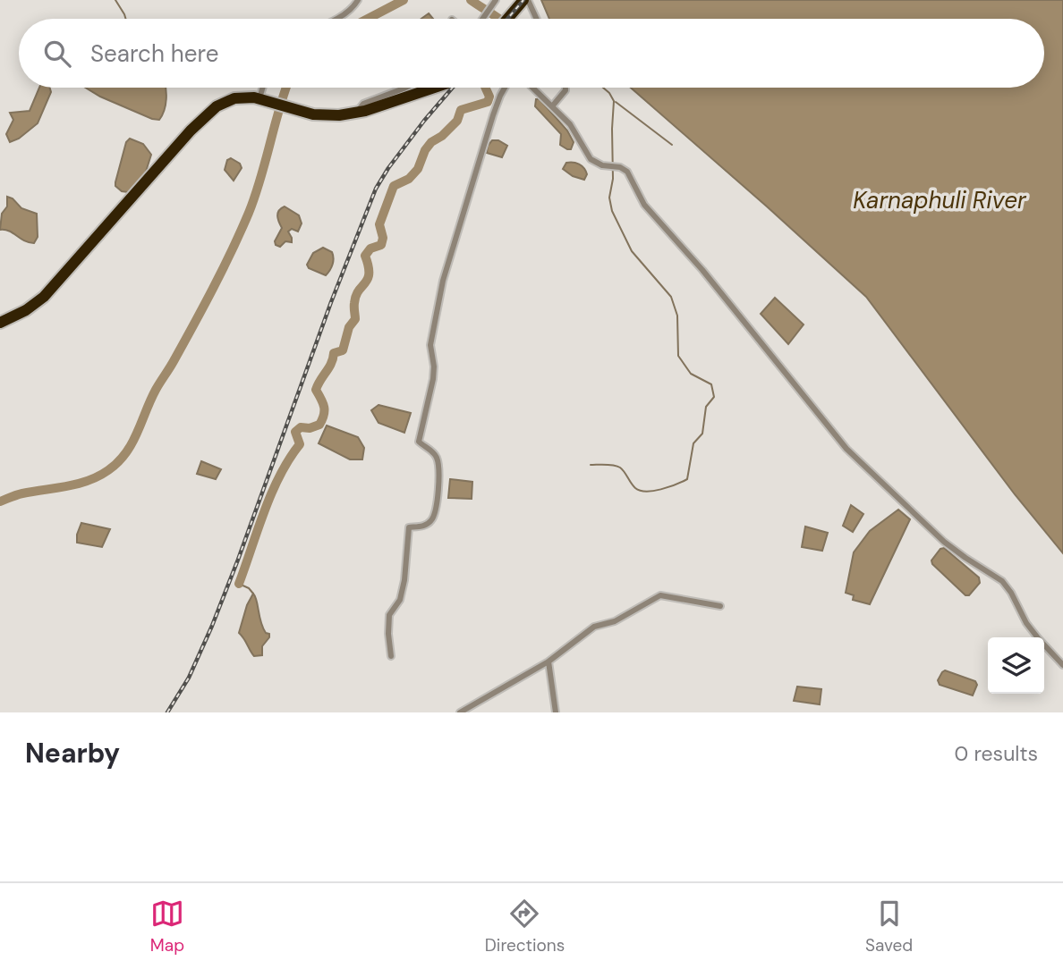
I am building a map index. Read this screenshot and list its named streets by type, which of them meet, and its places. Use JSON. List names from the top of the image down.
{
  "water": ["Karnaphuli River"],
  "page": {
    "search": "Search here",
    "heading": ["Nearby", "0 results"],
    "nav": ["Map", "Directions", "Saved"]
  }
}
